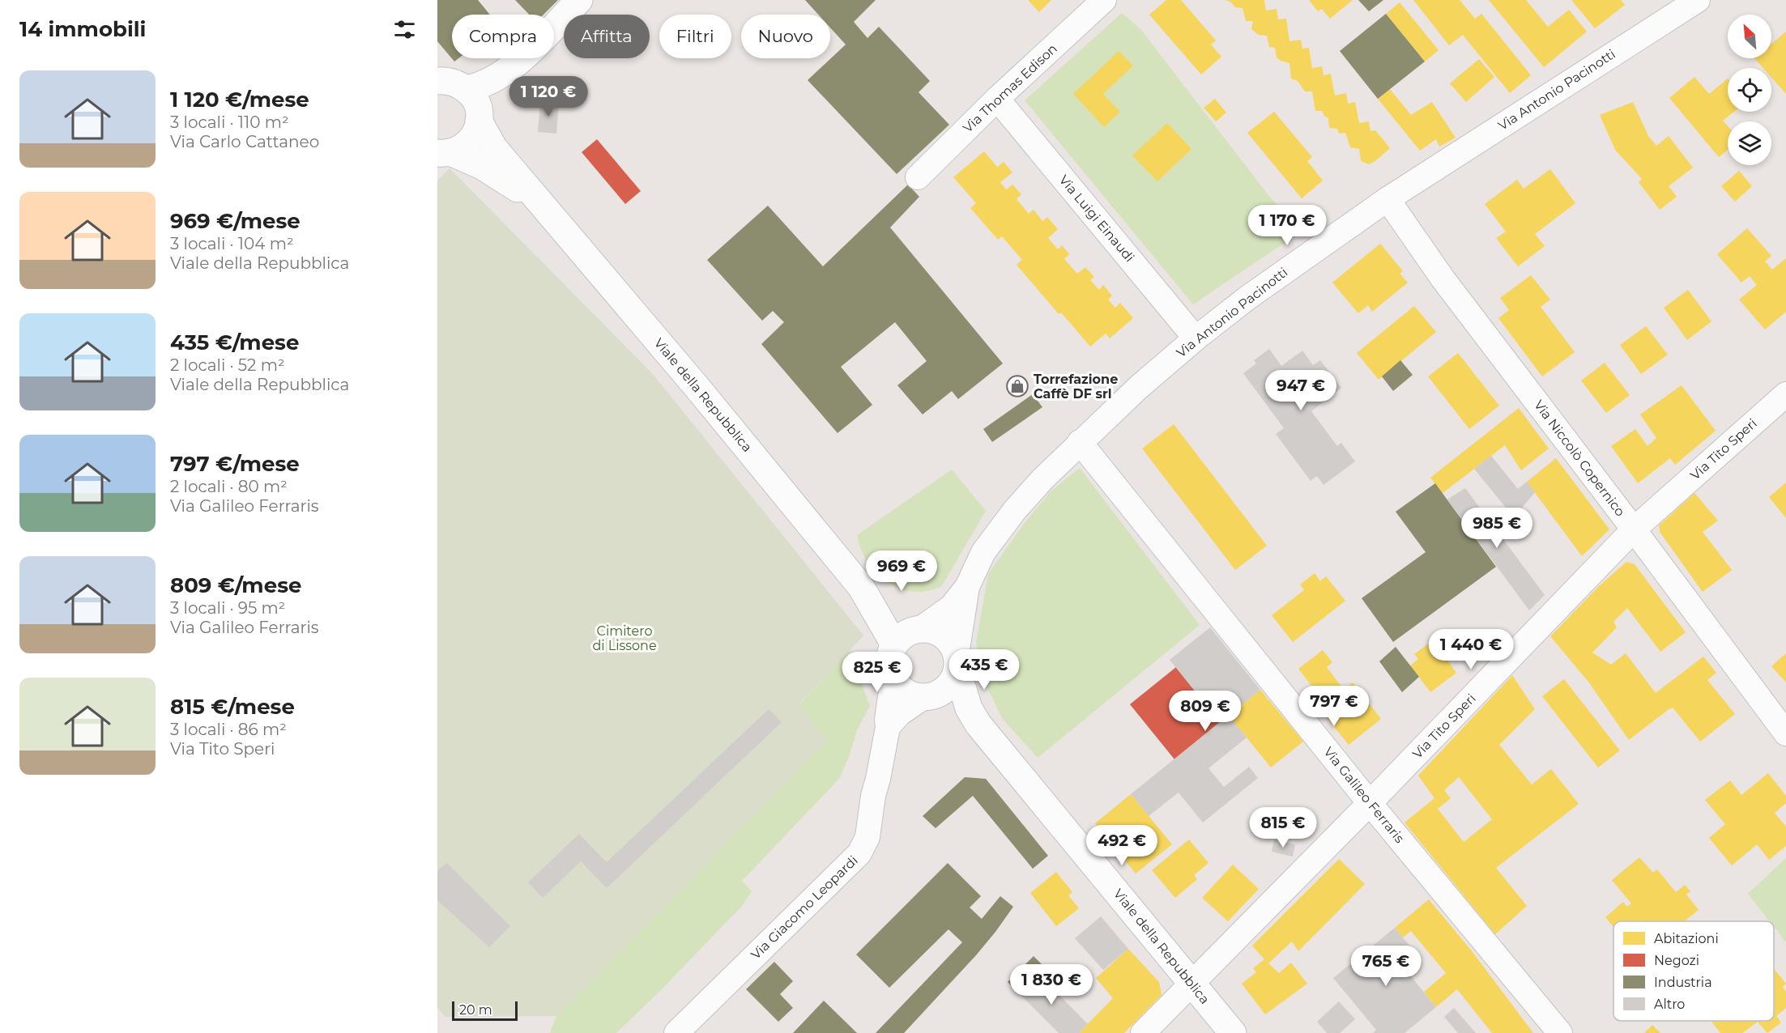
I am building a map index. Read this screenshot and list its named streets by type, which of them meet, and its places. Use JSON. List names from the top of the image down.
{
  "streets": {
    "street": [
      "Via Thomas Edison",
      "Via Antonio Pacinotti",
      "Via Luigi Einaudi",
      "Viale della Repubblica",
      "Via Tito Speri",
      "Via Niccolò Copernico",
      "Via Galileo Ferraris",
      "Via Giacomo Leopardi"
    ]
  },
  "crossings": [
    ["Via Thomas Edison", "Via Luigi Einaudi"],
    ["Via Antonio Pacinotti", "Via Luigi Einaudi"],
    ["Via Antonio Pacinotti", "Viale della Repubblica"],
    ["Via Antonio Pacinotti", "Via Niccolò Copernico"],
    ["Via Antonio Pacinotti", "Via Galileo Ferraris"],
    ["Via Antonio Pacinotti", "Via Giacomo Leopardi"],
    ["Viale della Repubblica", "Via Tito Speri"],
    ["Viale della Repubblica", "Via Giacomo Leopardi"],
    ["Via Tito Speri", "Via Niccolò Copernico"],
    ["Via Tito Speri", "Via Galileo Ferraris"]
  ],
  "parks": ["Cimitero di Lissone"],
  "places": {
    "shop": ["Torrefazione Caffè DF srl"]
  },
  "legend": [
    "Abitazioni",
    "Negozi",
    "Industria",
    "Altro"
  ],
  "scale_bar": "20 m",
  "north": "top left",
  "page": {
    "heading": "14 immobili",
    "chip": [
      "Compra",
      "Affitta",
      "Filtri",
      "Nuovo"
    ],
    "list": [
      {
        "name": "1 120 €/mese",
        "note": "3 locali · 110 m² · Via Carlo Cattaneo"
      },
      {
        "name": "969 €/mese",
        "note": "3 locali · 104 m² · Viale della Repubblica"
      },
      {
        "name": "435 €/mese",
        "note": "2 locali · 52 m² · Viale della Repubblica"
      },
      {
        "name": "797 €/mese",
        "note": "2 locali · 80 m² · Via Galileo Ferraris"
      },
      {
        "name": "809 €/mese",
        "note": "3 locali · 95 m² · Via Galileo Ferraris"
      },
      {
        "name": "815 €/mese",
        "note": "3 locali · 86 m² · Via Tito Speri"
      }
    ],
    "price": [
      "1 120 €",
      "1 170 €",
      "947 €",
      "985 €",
      "969 €",
      "1 440 €",
      "435 €",
      "825 €",
      "797 €",
      "809 €",
      "815 €",
      "492 €",
      "765 €",
      "1 830 €"
    ],
    "scale": "20 m"
  }
}
